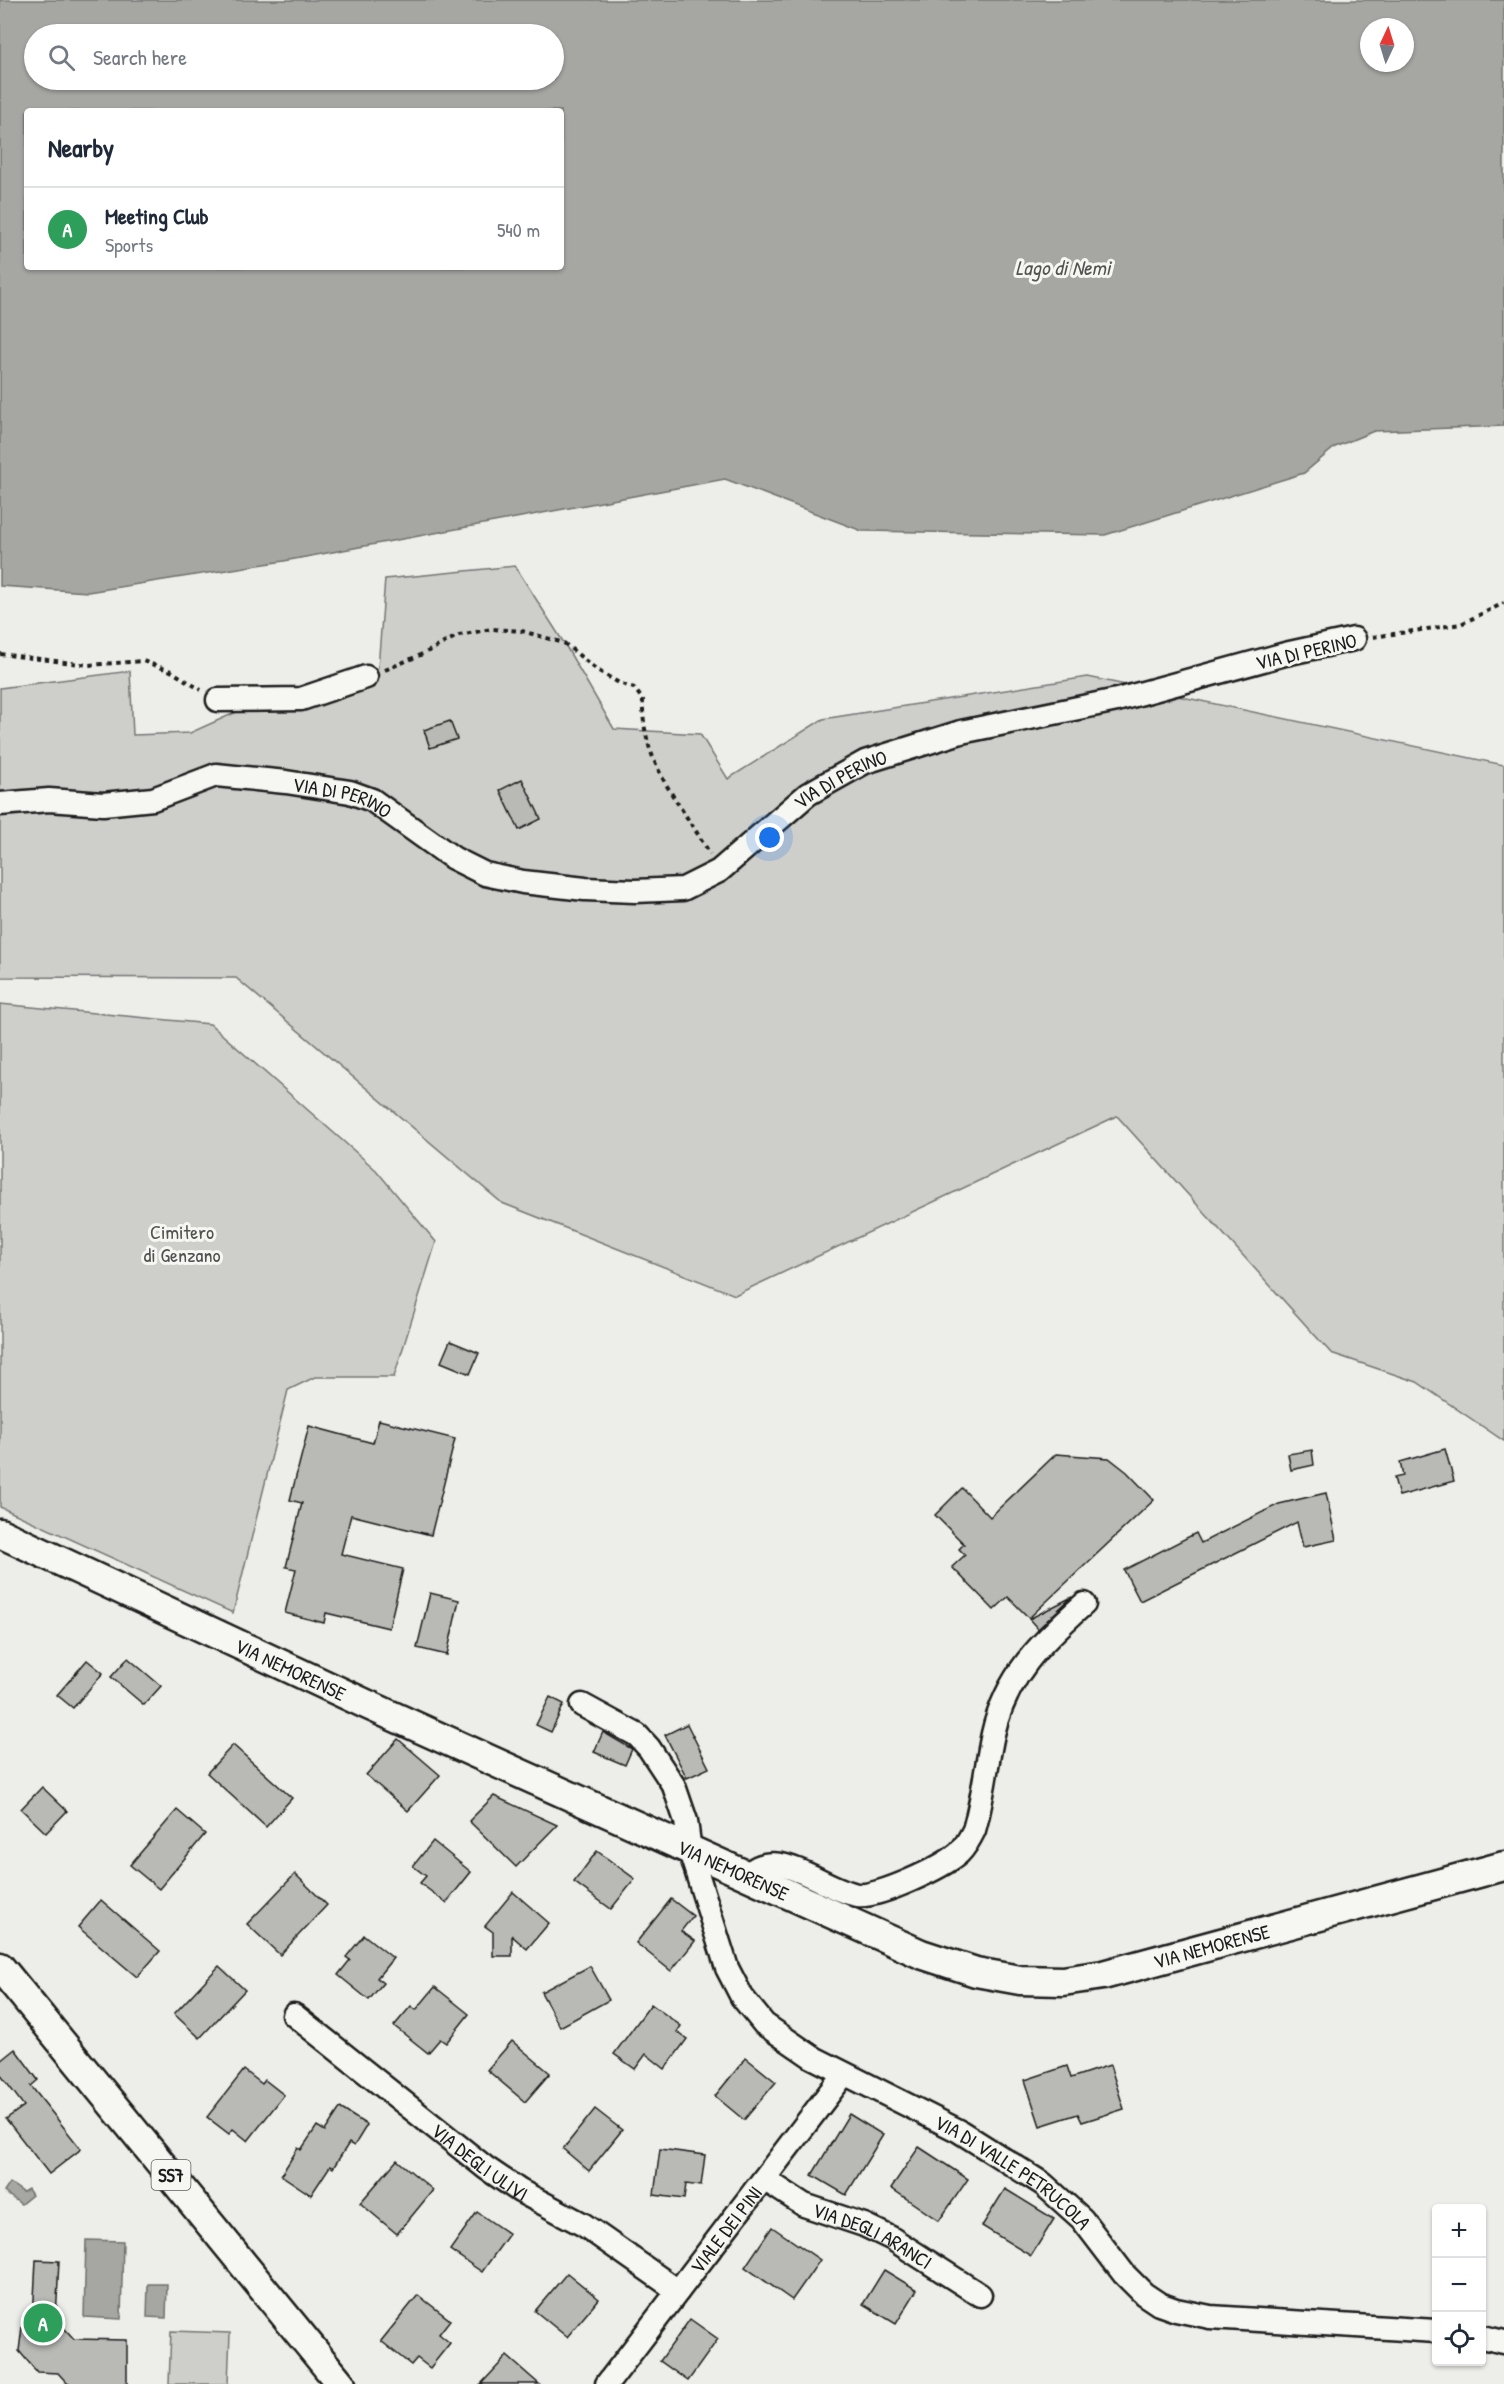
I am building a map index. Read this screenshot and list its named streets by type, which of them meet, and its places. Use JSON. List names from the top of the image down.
{
  "streets": {
    "main road": ["VIA NEMORENSE", "SS7"],
    "street": [
      "VIA DI PERINO",
      "VIA DEGLI ULIVI",
      "VIA DI VALLE PETRUCOLA",
      "VIALE DEI PINI",
      "VIA DEGLI ARANCI"
    ]
  },
  "crossings": [
    ["VIA NEMORENSE", "VIA DI VALLE PETRUCOLA"],
    ["VIA DEGLI ULIVI", "VIALE DEI PINI"],
    ["VIA DI VALLE PETRUCOLA", "VIALE DEI PINI"],
    ["VIALE DEI PINI", "VIA DEGLI ARANCI"]
  ],
  "water": ["Lago di Nemi"],
  "parks": ["Cimitero di Genzano"],
  "north": "top",
  "page": {
    "search": "Search here",
    "heading": "Nearby",
    "list": [
      {
        "mark": "A",
        "name": "Meeting Club",
        "note": "Sports",
        "value": "540 m"
      }
    ],
    "map_buttons": ["+", "−"],
    "pins": "A"
  }
}
